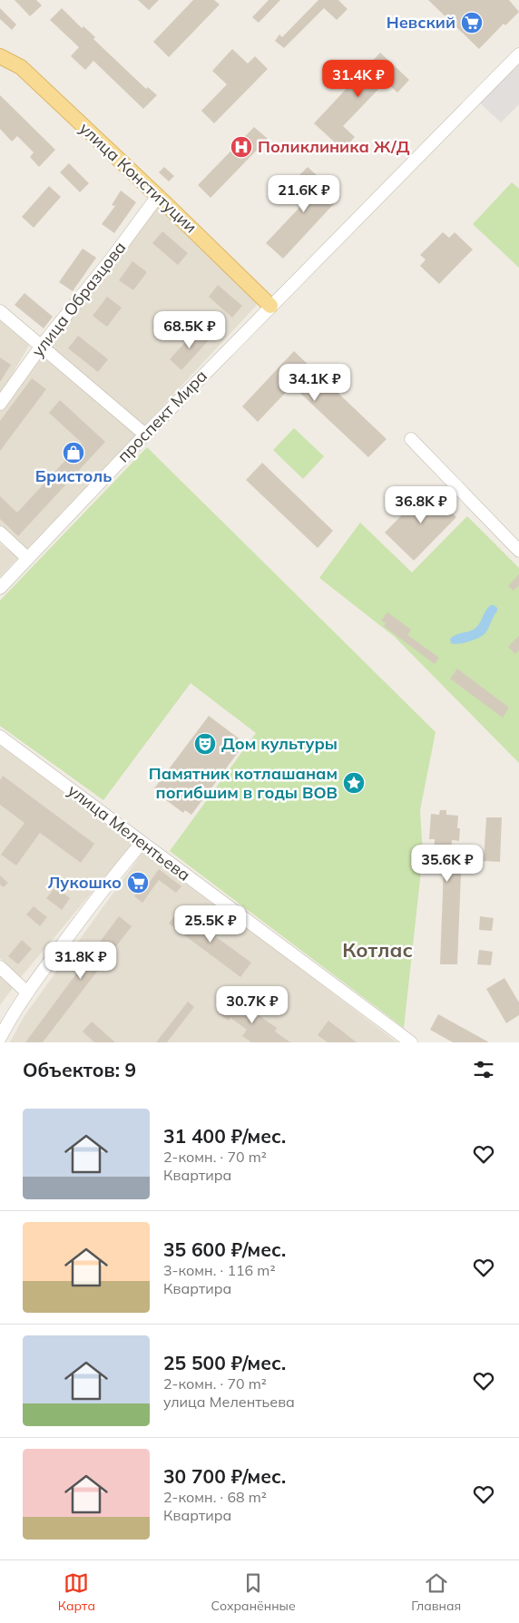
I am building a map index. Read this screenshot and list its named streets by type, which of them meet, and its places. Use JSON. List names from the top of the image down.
{
  "streets": {
    "main road": ["улица Конституции"],
    "street": ["улица Образцова", "проспект Мира", "улица Мелентьева"]
  },
  "crossings": [
    ["улица Конституции", "улица Образцова"],
    ["улица Конституции", "проспект Мира"]
  ],
  "districts": ["Котлас"],
  "places": {
    "supermarket": ["Невский", "Лукошко"],
    "hospital": ["Поликлиника Ж/Д"],
    "shop": ["Бристоль"],
    "theatre": ["Дом культуры"],
    "place": ["Памятник котлашанам погибшим в годы ВОВ"]
  },
  "page": {
    "price": [
      "31.4K ₽",
      "21.6K ₽",
      "68.5K ₽",
      "34.1K ₽",
      "36.8K ₽",
      "35.6K ₽",
      "25.5K ₽",
      "31.8K ₽",
      "30.7K ₽"
    ],
    "heading": "Объектов: 9",
    "list": [
      {
        "name": "31 400 ₽/мес.",
        "note": "2-комн. · 70 m² · Квартира"
      },
      {
        "name": "35 600 ₽/мес.",
        "note": "3-комн. · 116 m² · Квартира"
      },
      {
        "name": "25 500 ₽/мес.",
        "note": "2-комн. · 70 m² · улица Мелентьева"
      },
      {
        "name": "30 700 ₽/мес.",
        "note": "2-комн. · 68 m² · Квартира"
      }
    ],
    "tabs": ["Карта", "Сохранённые", "Главная"]
  }
}
